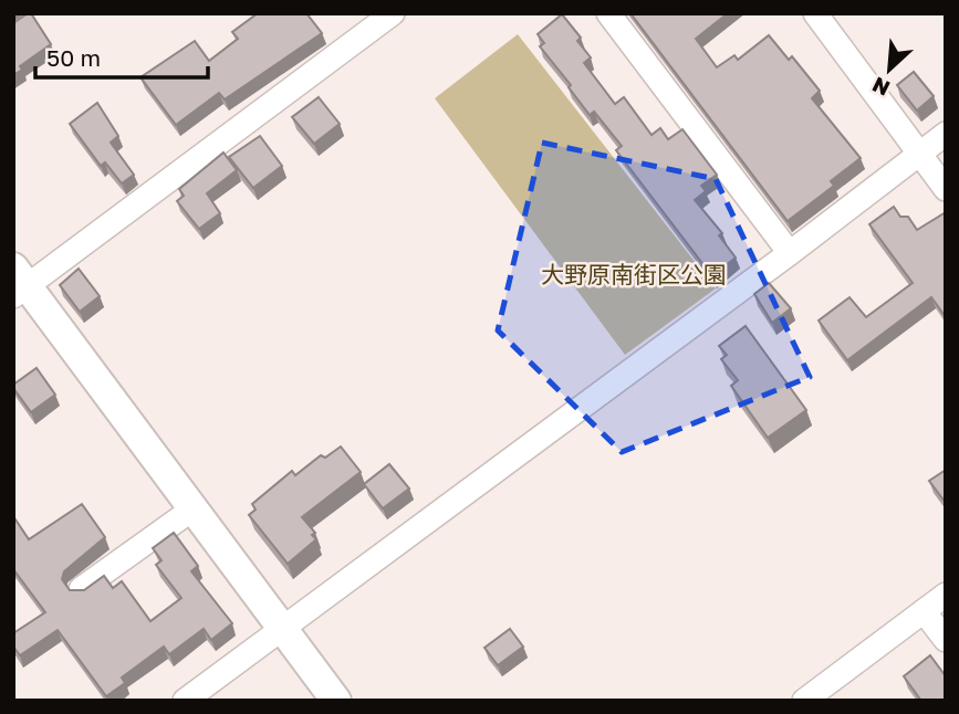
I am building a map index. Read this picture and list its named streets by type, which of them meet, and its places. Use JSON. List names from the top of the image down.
{
  "parks": ["大野原南街区公園"],
  "scale_bar": "50 m",
  "north": "bottom left"
}
